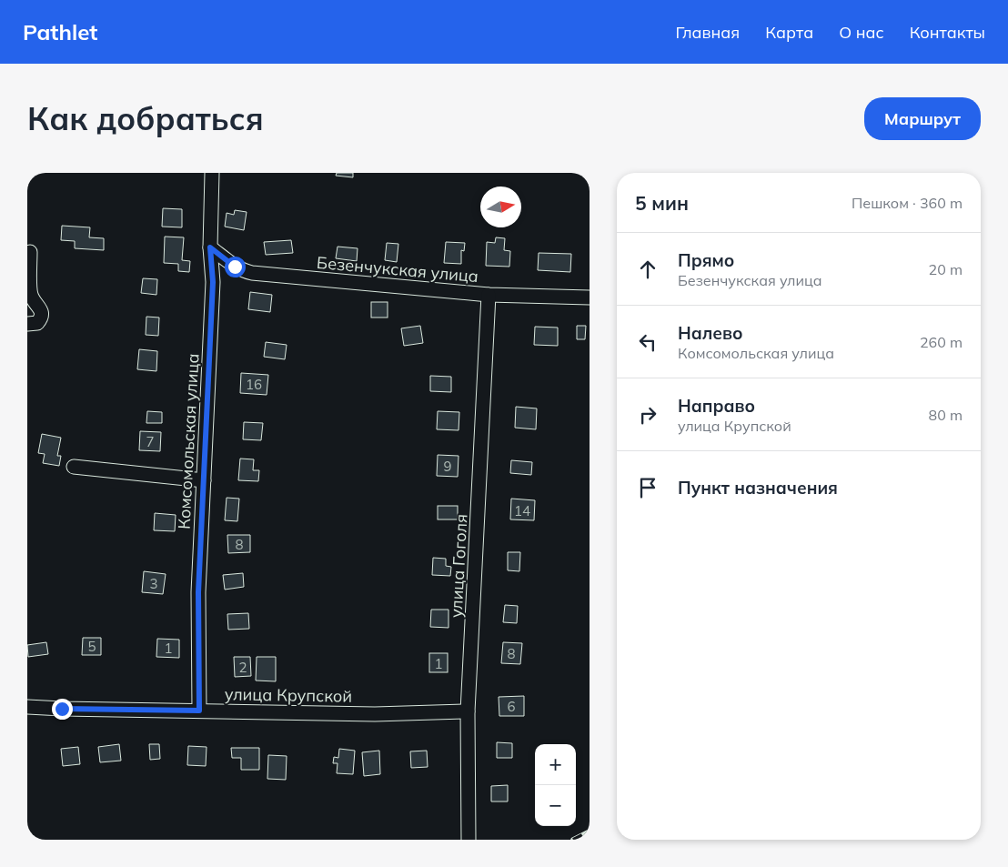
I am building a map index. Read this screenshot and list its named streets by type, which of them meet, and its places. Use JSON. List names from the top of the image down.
{
  "streets": {
    "street": [
      "Безенчукская улица",
      "Комсомольская улица",
      "улица Гоголя",
      "улица Крупской"
    ]
  },
  "crossings": [
    ["Безенчукская улица", "Комсомольская улица"],
    ["Безенчукская улица", "улица Гоголя"],
    ["Комсомольская улица", "улица Крупской"],
    ["улица Гоголя", "улица Крупской"]
  ],
  "house_numbers": [
    "16",
    "7",
    "9",
    "14",
    "8",
    "3",
    "5",
    "1",
    "8",
    "1",
    "2",
    "6"
  ],
  "north": "right",
  "page": {
    "header": "Pathlet",
    "nav": [
      "Главная",
      "Карта",
      "О нас",
      "Контакты"
    ],
    "buttons": "Маршрут",
    "title": "Как добраться",
    "heading": ["5 мин", "Пешком · 360 m"],
    "list": [
      ["Прямо", "Безенчукская улица", "20 m"],
      ["Налево", "Комсомольская улица", "260 m"],
      ["Направо", "улица Крупской", "80 m"],
      "Пункт назначения"
    ],
    "map_buttons": ["+", "−"]
  }
}
